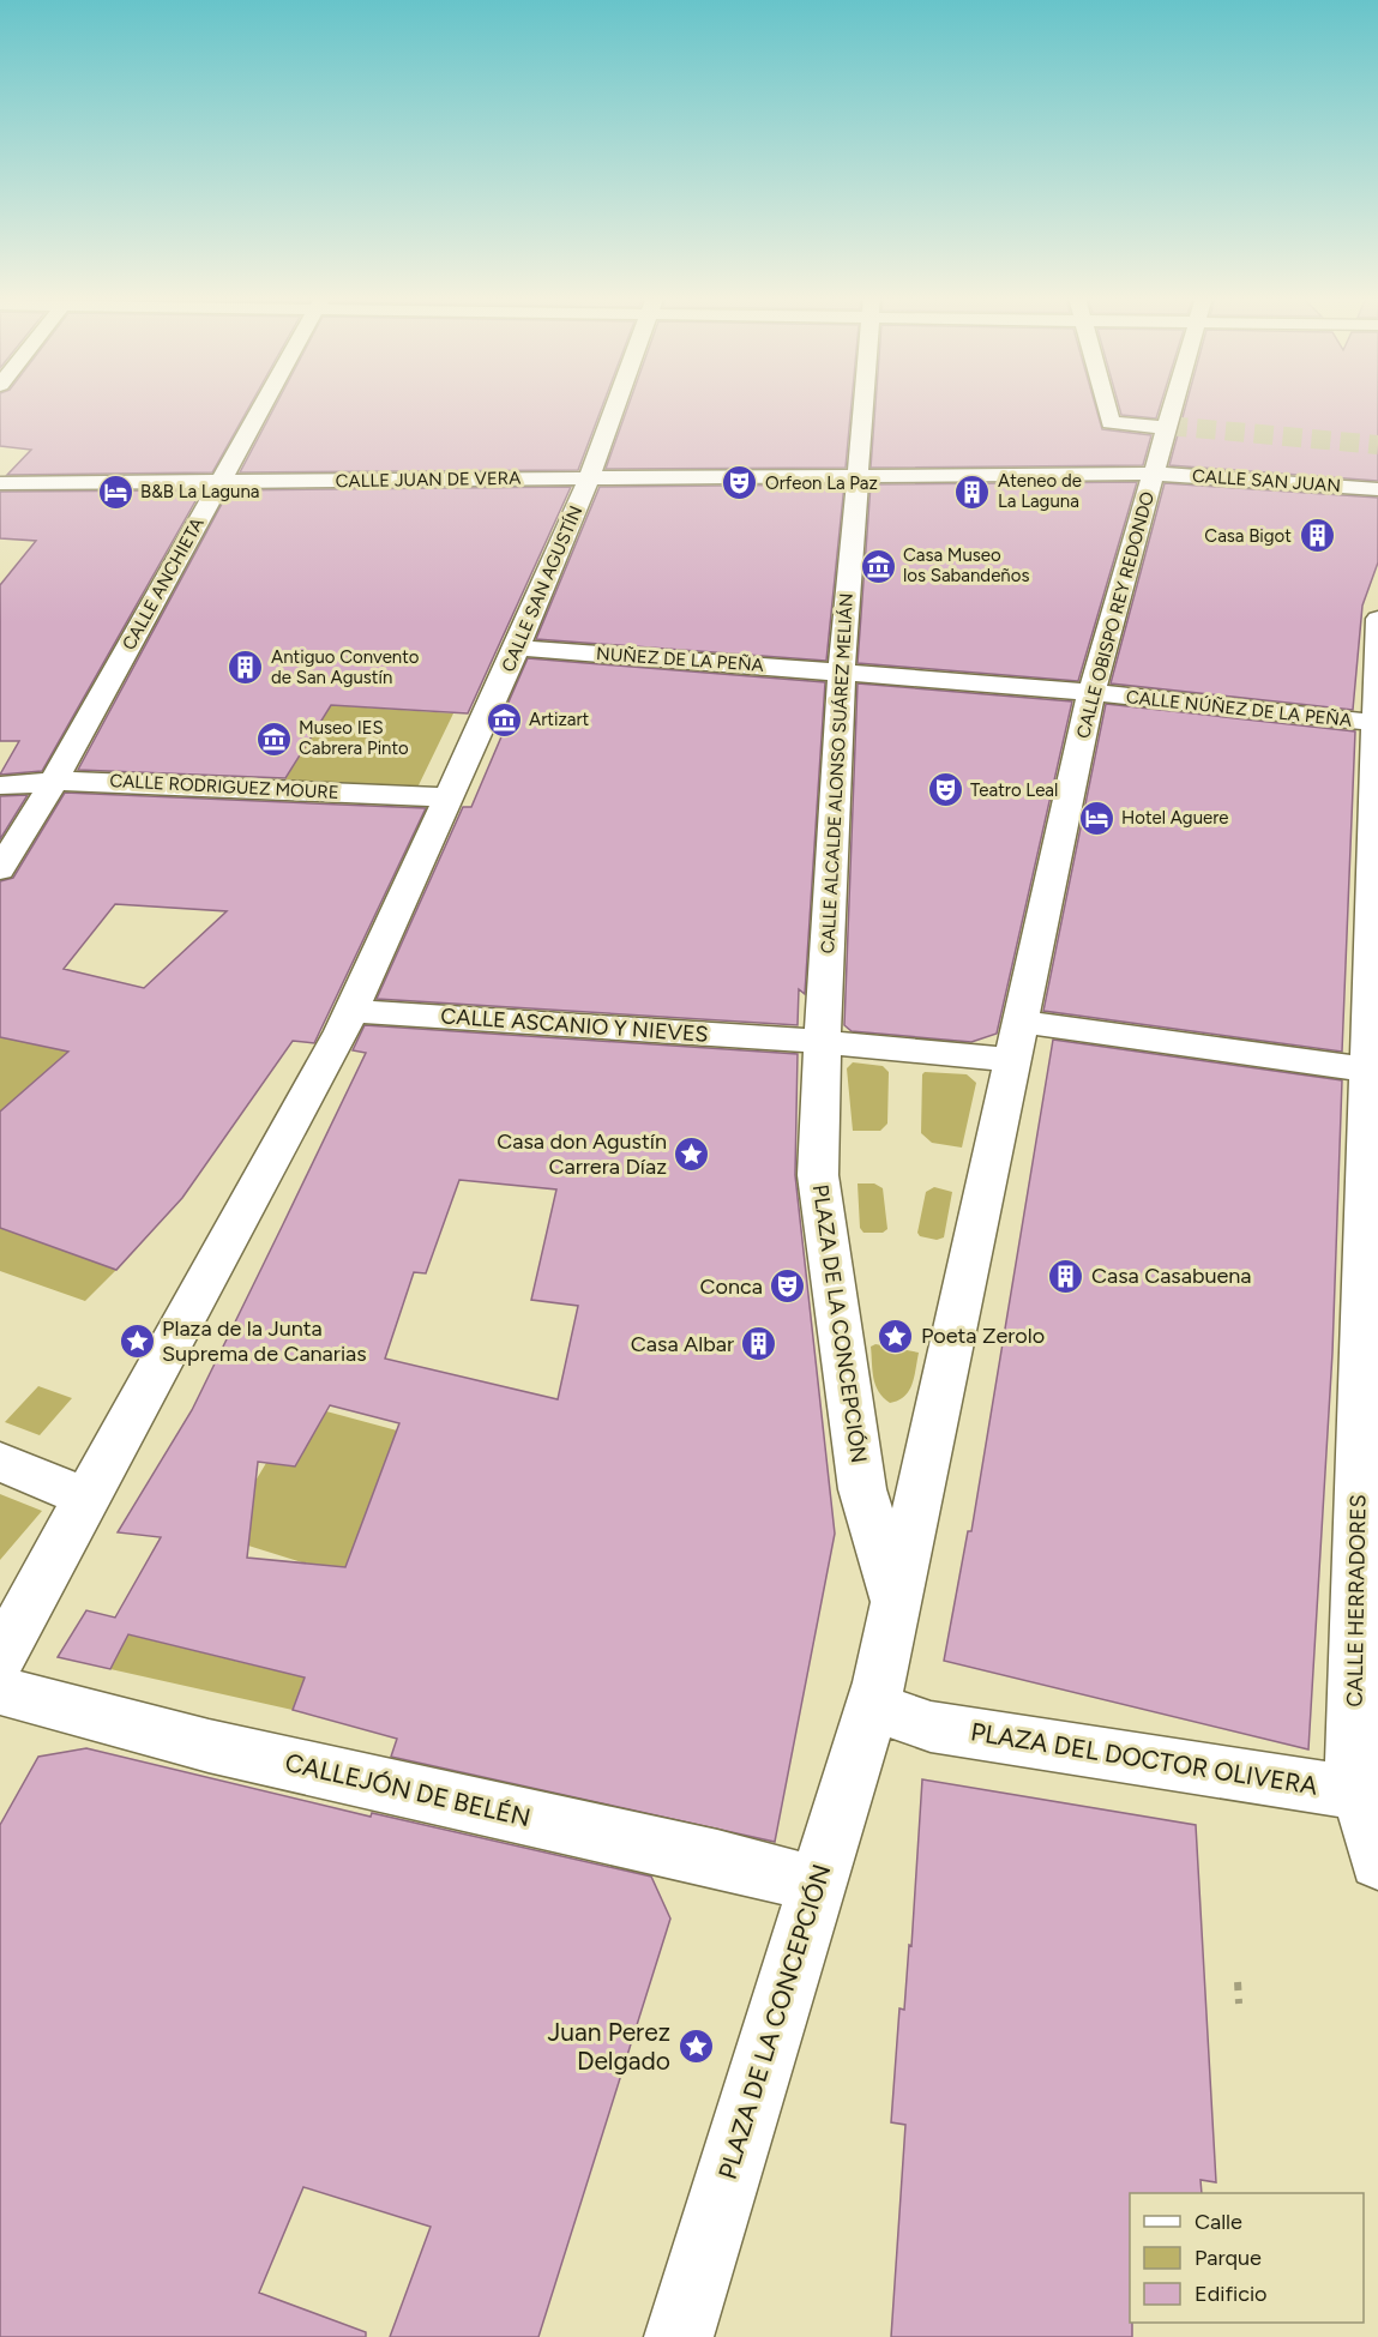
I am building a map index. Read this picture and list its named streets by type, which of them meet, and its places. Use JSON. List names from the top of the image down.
{
  "streets": {
    "street": [
      "CALLE JUAN DE VERA",
      "CALLE SAN JUAN",
      "CALLE ANCHIETA",
      "CALLE SAN AGUSTÍN",
      "CALLE OBISPO REY REDONDO",
      "NUÑEZ DE LA PEÑA",
      "CALLE NÚÑEZ DE LA PEÑA",
      "CALLE ALCALDE ALONSO SUÁREZ MELIÁN",
      "CALLE RODRIGUEZ MOURE",
      "CALLE ASCANIO Y NIEVES",
      "PLAZA DE LA CONCEPCIÓN",
      "CALLE HERRADORES",
      "PLAZA DEL DOCTOR OLIVERA",
      "CALLEJÓN DE BELÉN"
    ]
  },
  "crossings": [
    ["CALLE JUAN DE VERA", "CALLE SAN JUAN"],
    ["CALLE JUAN DE VERA", "CALLE ANCHIETA"],
    ["CALLE JUAN DE VERA", "CALLE SAN AGUSTÍN"],
    ["CALLE JUAN DE VERA", "CALLE ALCALDE ALONSO SUÁREZ MELIÁN"],
    ["CALLE SAN JUAN", "CALLE OBISPO REY REDONDO"],
    ["CALLE SAN JUAN", "CALLE ALCALDE ALONSO SUÁREZ MELIÁN"],
    ["CALLE ANCHIETA", "CALLE RODRIGUEZ MOURE"],
    ["CALLE SAN AGUSTÍN", "NUÑEZ DE LA PEÑA"],
    ["CALLE SAN AGUSTÍN", "CALLE RODRIGUEZ MOURE"],
    ["CALLE SAN AGUSTÍN", "CALLE ASCANIO Y NIEVES"],
    ["CALLE OBISPO REY REDONDO", "CALLE NÚÑEZ DE LA PEÑA"],
    ["CALLE OBISPO REY REDONDO", "PLAZA DE LA CONCEPCIÓN"],
    ["NUÑEZ DE LA PEÑA", "CALLE NÚÑEZ DE LA PEÑA"],
    ["NUÑEZ DE LA PEÑA", "CALLE ALCALDE ALONSO SUÁREZ MELIÁN"],
    ["CALLE NÚÑEZ DE LA PEÑA", "CALLE ALCALDE ALONSO SUÁREZ MELIÁN"],
    ["CALLE NÚÑEZ DE LA PEÑA", "CALLE HERRADORES"],
    ["CALLE ALCALDE ALONSO SUÁREZ MELIÁN", "CALLE ASCANIO Y NIEVES"],
    ["CALLE ALCALDE ALONSO SUÁREZ MELIÁN", "PLAZA DE LA CONCEPCIÓN"],
    ["CALLE ASCANIO Y NIEVES", "PLAZA DE LA CONCEPCIÓN"],
    ["PLAZA DE LA CONCEPCIÓN", "PLAZA DEL DOCTOR OLIVERA"],
    ["PLAZA DE LA CONCEPCIÓN", "CALLEJÓN DE BELÉN"],
    ["CALLE HERRADORES", "PLAZA DEL DOCTOR OLIVERA"]
  ],
  "places": {
    "theatre": ["Orfeon La Paz", "Teatro Leal", "Conca"],
    "hotel": ["B&B La Laguna", "Hotel Aguere"],
    "building": [
      "Ateneo de La Laguna",
      "Casa Bigot",
      "Antiguo Convento de San Agustín",
      "Casa Casabuena",
      "Casa Albar"
    ],
    "museum": ["Casa Museo los Sabandeños", "Artizart", "Museo IES Cabrera Pinto"],
    "place": [
      "Casa don Agustín Carrera Díaz",
      "Poeta Zerolo",
      "Plaza de la Junta Suprema de Canarias",
      "Juan Perez Delgado"
    ]
  },
  "legend": ["Calle", "Parque", "Edificio"]
}
